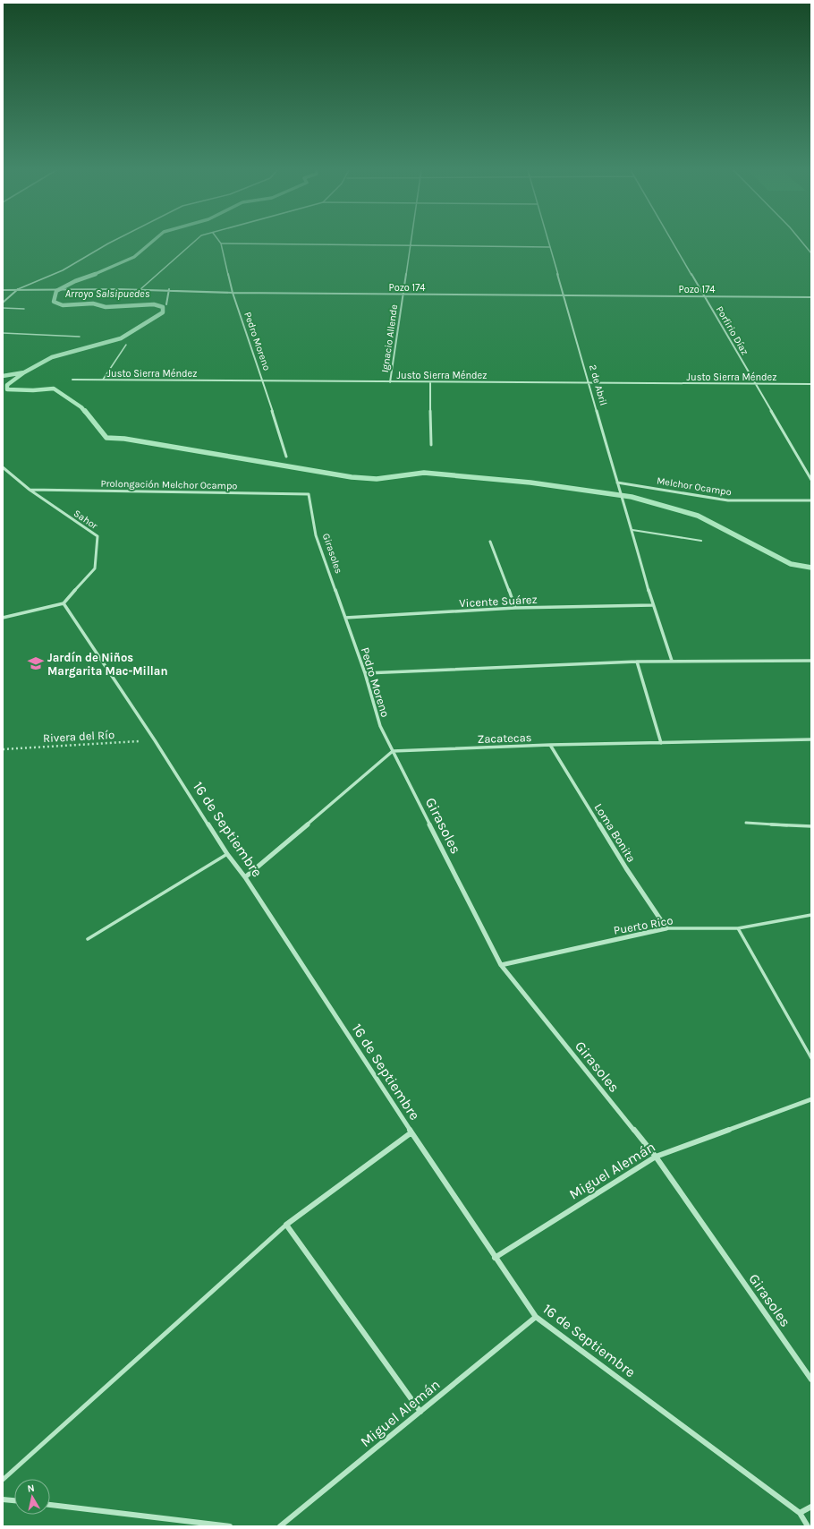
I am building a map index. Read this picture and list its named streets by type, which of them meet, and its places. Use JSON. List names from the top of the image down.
{
  "streets": {
    "street": [
      "Pozo 174",
      "Porfirio Díaz",
      "Ignacio Allende",
      "Pedro Moreno",
      "Justo Sierra Méndez",
      "2 de Abril",
      "Prolongación Melchor Ocampo",
      "Melchor Ocampo",
      "Sahor",
      "Girasoles",
      "Vicente Suárez",
      "Zacatecas",
      "16 de Septiembre",
      "Loma Bonita",
      "Puerto Rico",
      "Miguel Alemán"
    ],
    "path": ["Rivera del Río"]
  },
  "crossings": [
    ["Pozo 174", "Porfirio Díaz"],
    ["Pozo 174", "Ignacio Allende"],
    ["Pozo 174", "Pedro Moreno"],
    ["Pozo 174", "2 de Abril"],
    ["Porfirio Díaz", "Justo Sierra Méndez"],
    ["Ignacio Allende", "Justo Sierra Méndez"],
    ["Pedro Moreno", "Justo Sierra Méndez"],
    ["Pedro Moreno", "Girasoles"],
    ["Pedro Moreno", "Vicente Suárez"],
    ["Pedro Moreno", "Zacatecas"],
    ["Justo Sierra Méndez", "2 de Abril"],
    ["2 de Abril", "Melchor Ocampo"],
    ["2 de Abril", "Vicente Suárez"],
    ["Prolongación Melchor Ocampo", "Sahor"],
    ["Prolongación Melchor Ocampo", "Girasoles"],
    ["Sahor", "16 de Septiembre"],
    ["Girasoles", "Vicente Suárez"],
    ["Girasoles", "Zacatecas"],
    ["Girasoles", "Puerto Rico"],
    ["Girasoles", "Miguel Alemán"],
    ["Rivera del Río", "16 de Septiembre"],
    ["Zacatecas", "Loma Bonita"],
    ["16 de Septiembre", "Miguel Alemán"],
    ["Loma Bonita", "Puerto Rico"]
  ],
  "water": ["Arroyo Salsipuedes"],
  "places": {
    "school or university": ["Jardín de Niños Margarita Mac-Millan"]
  },
  "north": "top"
}
